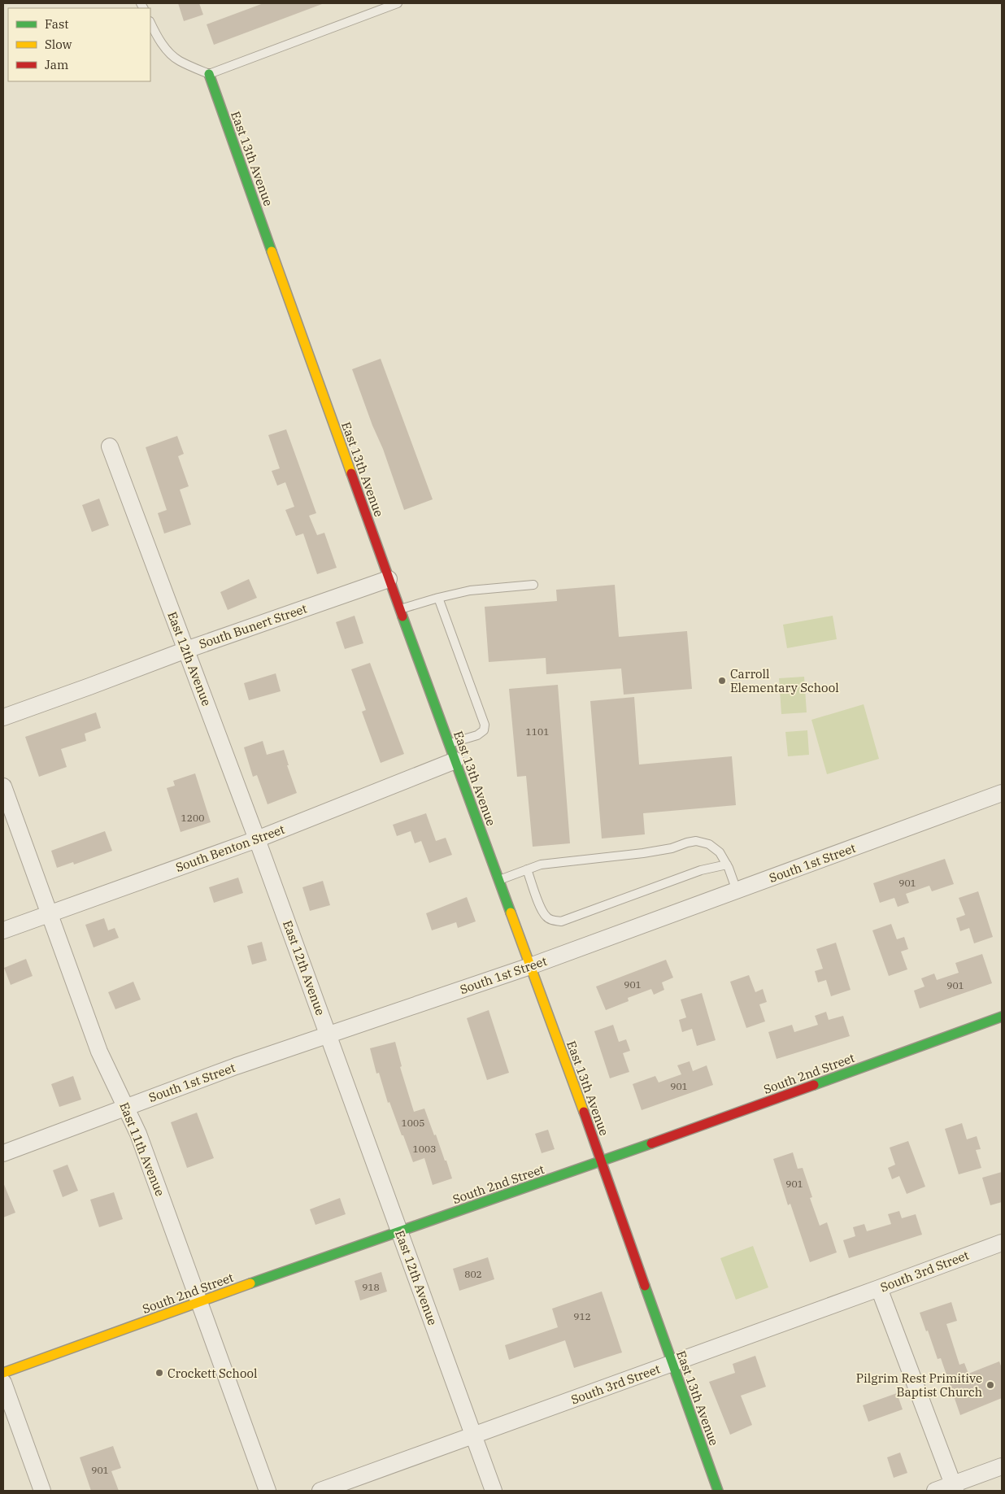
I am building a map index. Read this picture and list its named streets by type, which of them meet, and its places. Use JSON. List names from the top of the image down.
{
  "streets": {
    "street": [
      "East 13th Avenue",
      "South Bunert Street",
      "East 12th Avenue",
      "South Benton Street",
      "South 1st Street",
      "South 2nd Street",
      "East 11th Avenue",
      "South 3rd Street"
    ]
  },
  "crossings": [
    ["East 13th Avenue", "South Bunert Street"],
    ["East 13th Avenue", "South Benton Street"],
    ["East 13th Avenue", "South 1st Street"],
    ["East 13th Avenue", "South 2nd Street"],
    ["East 13th Avenue", "South 3rd Street"],
    ["South Bunert Street", "East 12th Avenue"],
    ["East 12th Avenue", "South Benton Street"],
    ["East 12th Avenue", "South 1st Street"],
    ["East 12th Avenue", "South 2nd Street"],
    ["East 12th Avenue", "South 3rd Street"],
    ["South Benton Street", "East 11th Avenue"],
    ["South 1st Street", "East 11th Avenue"],
    ["South 2nd Street", "East 11th Avenue"]
  ],
  "places": ["Carroll Elementary School", "Crockett School", "Pilgrim Rest Primitive Baptist Church"],
  "house_numbers": [
    "1101",
    "1200",
    "901",
    "901",
    "901",
    "901",
    "1005",
    "1003",
    "901",
    "802",
    "918",
    "912",
    "901"
  ],
  "legend": ["Fast", "Slow", "Jam"]
}
